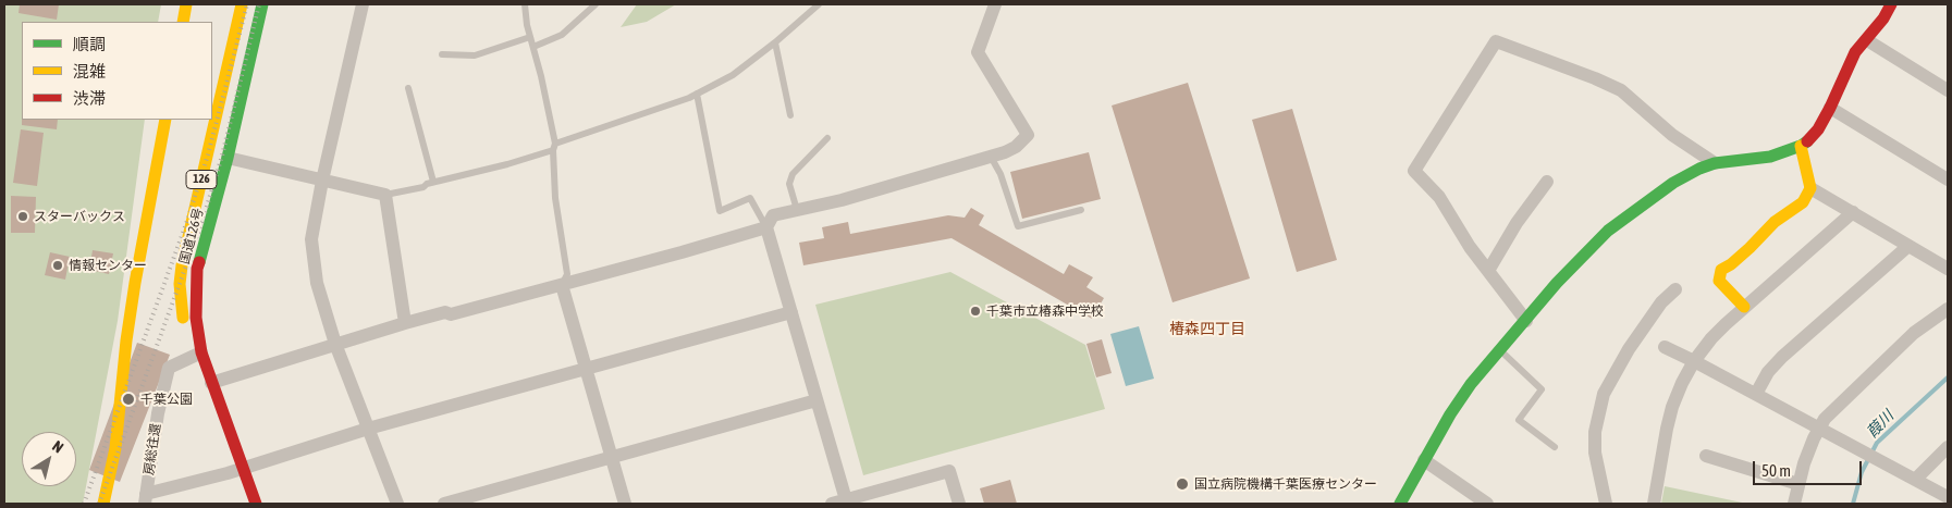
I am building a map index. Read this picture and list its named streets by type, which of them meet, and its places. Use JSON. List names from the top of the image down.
{
  "streets": {
    "main road": ["126", "国道126号"],
    "street": ["房総往還"]
  },
  "crossings": [
    ["国道126号", "房総往還"]
  ],
  "districts": ["椿森四丁目"],
  "water": ["葭川"],
  "places": [
    "スターバックス",
    "情報センター",
    "千葉市立椿森中学校",
    "千葉公園",
    "国立病院機構千葉医療センター"
  ],
  "legend": ["順調", "混雑", "渋滞"],
  "scale_bar": "50 m",
  "north": "top right"
}
